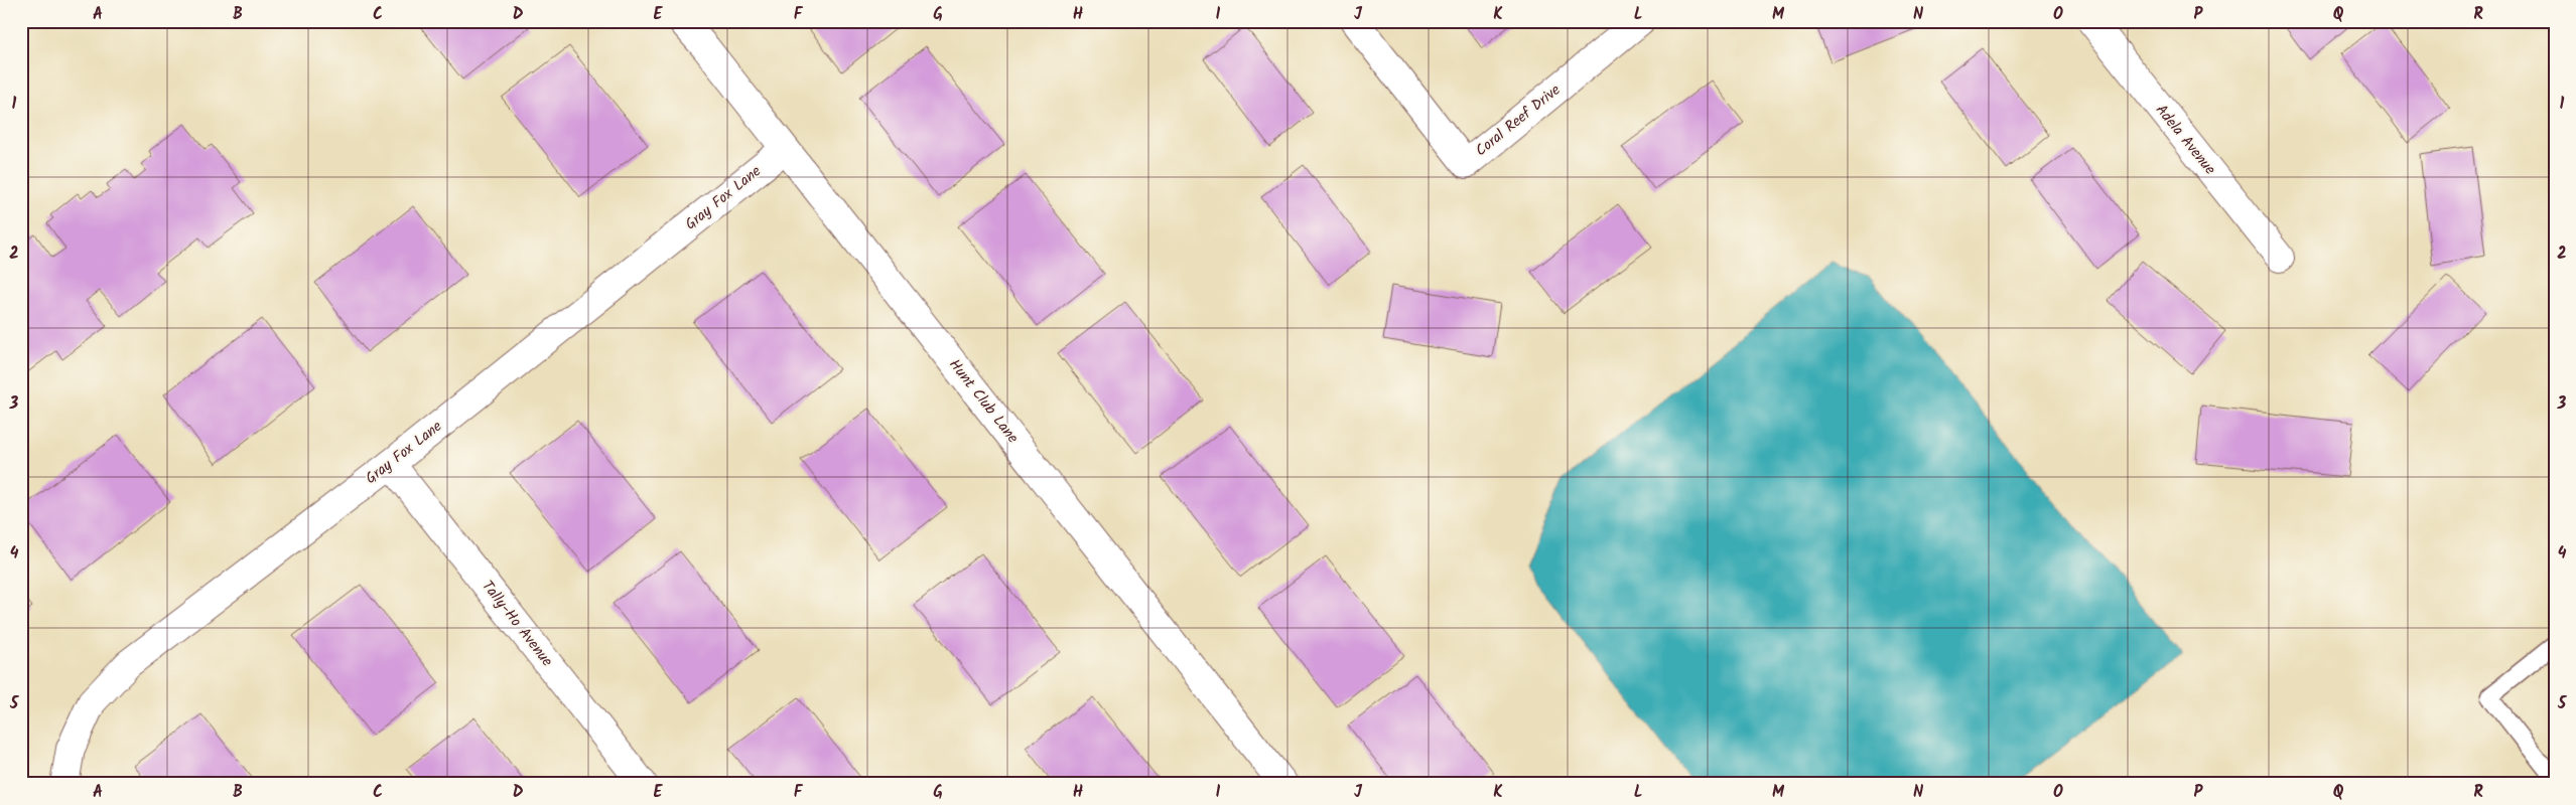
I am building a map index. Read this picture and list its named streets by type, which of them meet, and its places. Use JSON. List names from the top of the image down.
{
  "streets": {
    "street": [
      "Coral Reef Drive",
      "Adela Avenue",
      "Gray Fox Lane",
      "Hunt Club Lane",
      "Tally-Ho Avenue"
    ]
  },
  "crossings": [
    ["Gray Fox Lane", "Hunt Club Lane"],
    ["Gray Fox Lane", "Tally-Ho Avenue"]
  ],
  "grid": {
    "columns": [
      "A",
      "B",
      "C",
      "D",
      "E",
      "F",
      "G",
      "H",
      "I",
      "J",
      "K",
      "L",
      "M",
      "N",
      "O",
      "P",
      "Q",
      "R"
    ],
    "rows": [
      "1",
      "2",
      "3",
      "4",
      "5"
    ]
  }
}
